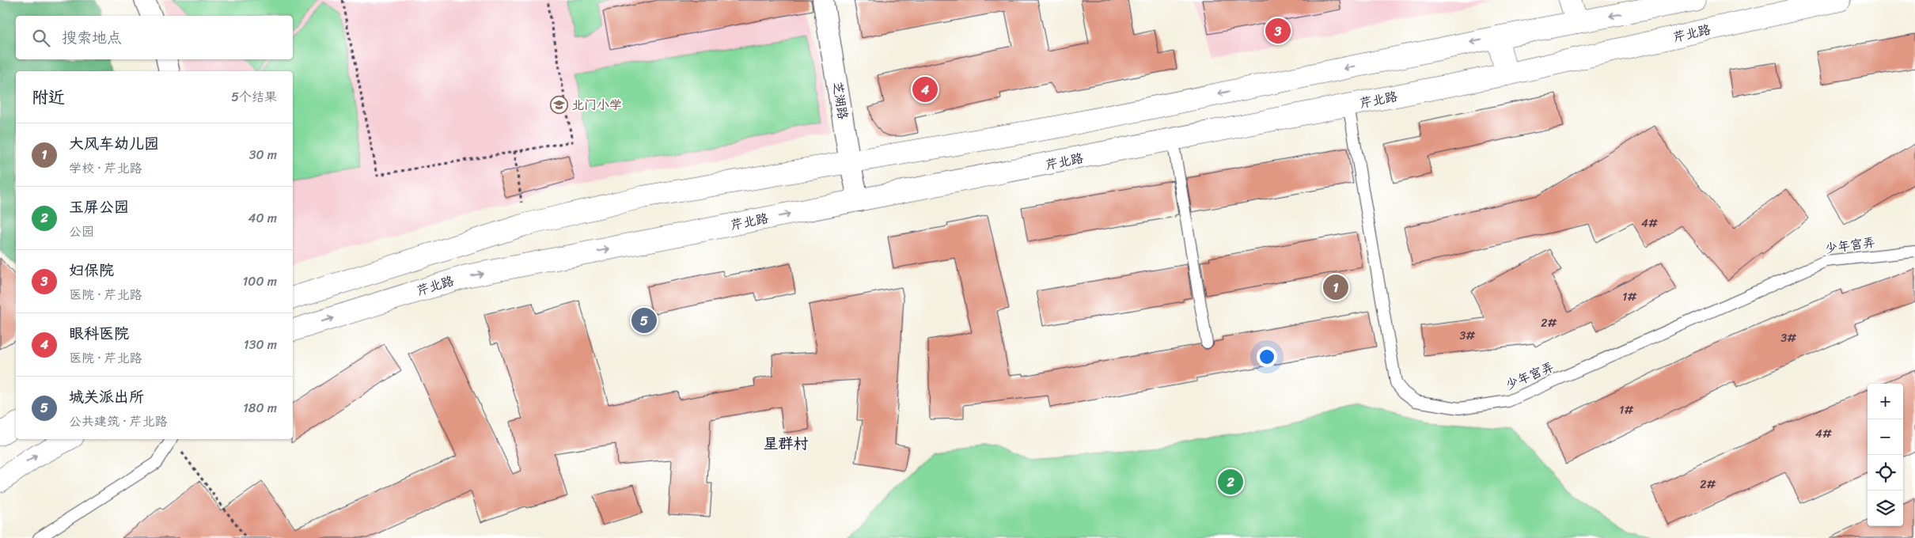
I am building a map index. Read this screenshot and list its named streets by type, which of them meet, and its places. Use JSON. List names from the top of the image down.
{
  "streets": {
    "main road": ["芹北路"],
    "street": ["芝湖路"],
    "lane": ["少年宫弄"]
  },
  "crossings": [
    ["芹北路", "芝湖路"],
    ["芹北路", "少年宫弄"]
  ],
  "districts": ["星群村"],
  "places": {
    "school or university": ["北门小学"]
  },
  "house_numbers": [
    "4#",
    "1#",
    "2#",
    "3#",
    "3#",
    "1#",
    "4#",
    "2#"
  ],
  "page": {
    "search": "搜索地点",
    "pins": [
      "3",
      "4",
      "1",
      "5",
      "2"
    ],
    "heading": ["附近", "5个结果"],
    "list": [
      {
        "mark": "1",
        "name": "大风车幼儿园",
        "note": "学校 · 芹北路",
        "value": "30 m"
      },
      {
        "mark": "2",
        "name": "玉屏公园",
        "note": "公园",
        "value": "40 m"
      },
      {
        "mark": "3",
        "name": "妇保院",
        "note": "医院 · 芹北路",
        "value": "100 m"
      },
      {
        "mark": "4",
        "name": "眼科医院",
        "note": "医院 · 芹北路",
        "value": "130 m"
      },
      {
        "mark": "5",
        "name": "城关派出所",
        "note": "公共建筑 · 芹北路",
        "value": "180 m"
      }
    ],
    "map_buttons": ["+", "−"]
  }
}
